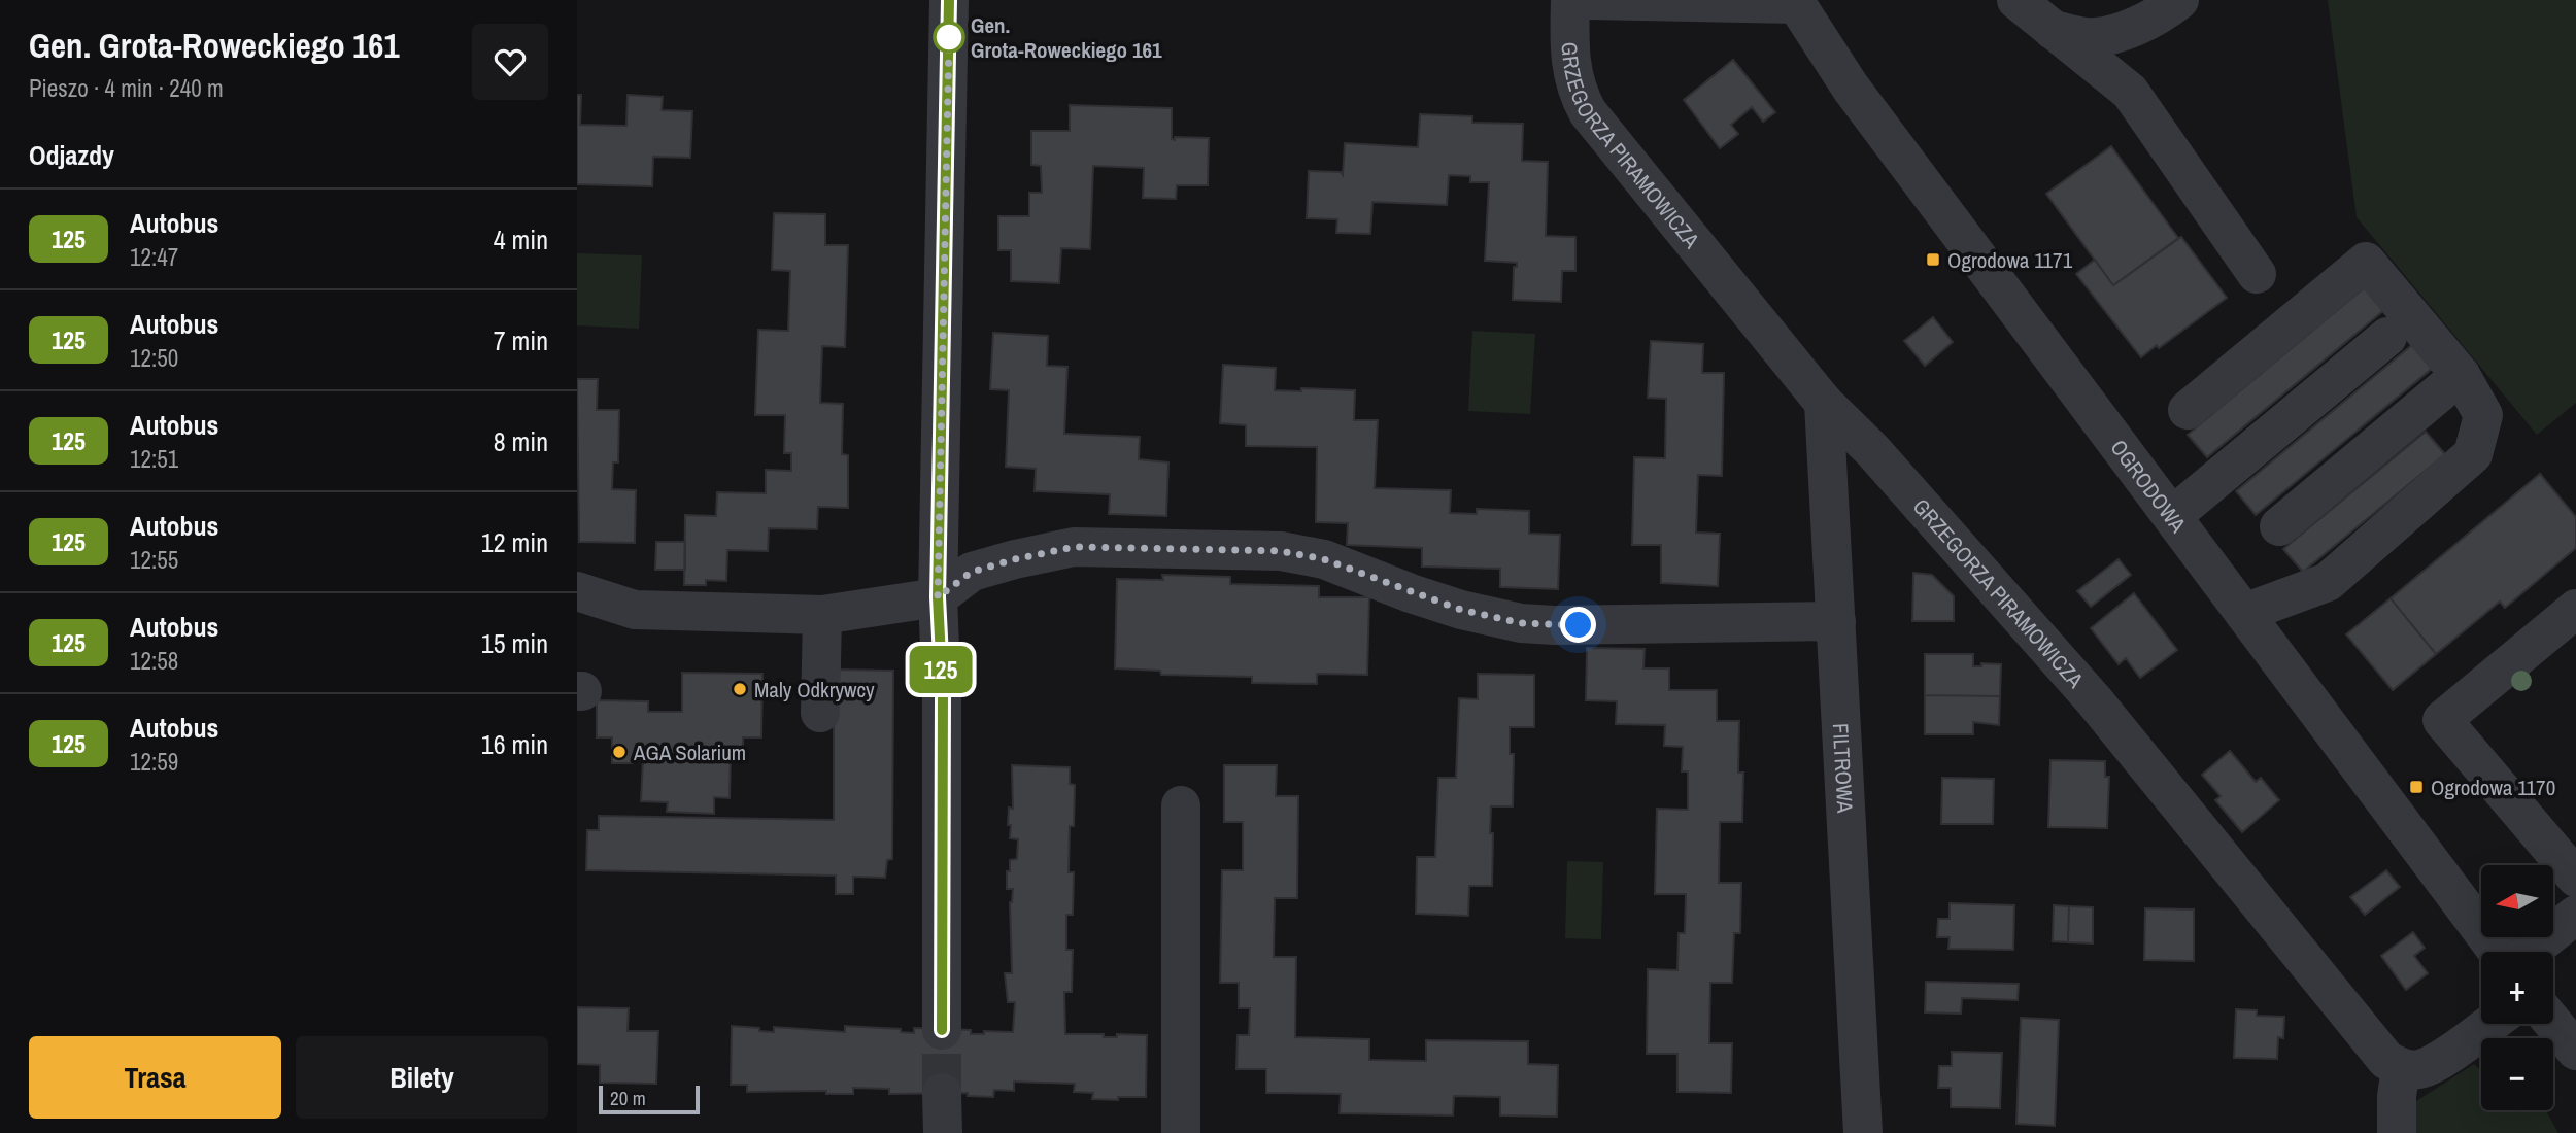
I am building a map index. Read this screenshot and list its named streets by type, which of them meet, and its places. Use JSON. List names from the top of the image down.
{
  "streets": {
    "street": ["GRZEGORZA PIRAMOWICZA", "OGRODOWA", "FILTROWA"]
  },
  "crossings": [
    ["GRZEGORZA PIRAMOWICZA", "FILTROWA"]
  ],
  "places": {
    "other": ["Gen. Grota-Roweckiego 161", "Maly Odkrywcy", "AGA Solarium"],
    "transit": ["Ogrodowa 1171", "Ogrodowa 1170"]
  },
  "lines": ["bus line 125"],
  "scale_bar": "20 m",
  "north": "left",
  "page": {
    "heading": [
      ["Gen. Grota-Roweckiego 161", "Pieszo · 4 min · 240 m"],
      "Odjazdy"
    ],
    "on_map": "125",
    "list": [
      {
        "mark": "125",
        "name": "Autobus",
        "note": "12:47",
        "value": "4 min"
      },
      {
        "mark": "125",
        "name": "Autobus",
        "note": "12:50",
        "value": "7 min"
      },
      {
        "mark": "125",
        "name": "Autobus",
        "note": "12:51",
        "value": "8 min"
      },
      {
        "mark": "125",
        "name": "Autobus",
        "note": "12:55",
        "value": "12 min"
      },
      {
        "mark": "125",
        "name": "Autobus",
        "note": "12:58",
        "value": "15 min"
      },
      {
        "mark": "125",
        "name": "Autobus",
        "note": "12:59",
        "value": "16 min"
      }
    ],
    "map_buttons": ["+", "−"],
    "buttons": ["Trasa", "Bilety"],
    "scale": "20 m"
  }
}
